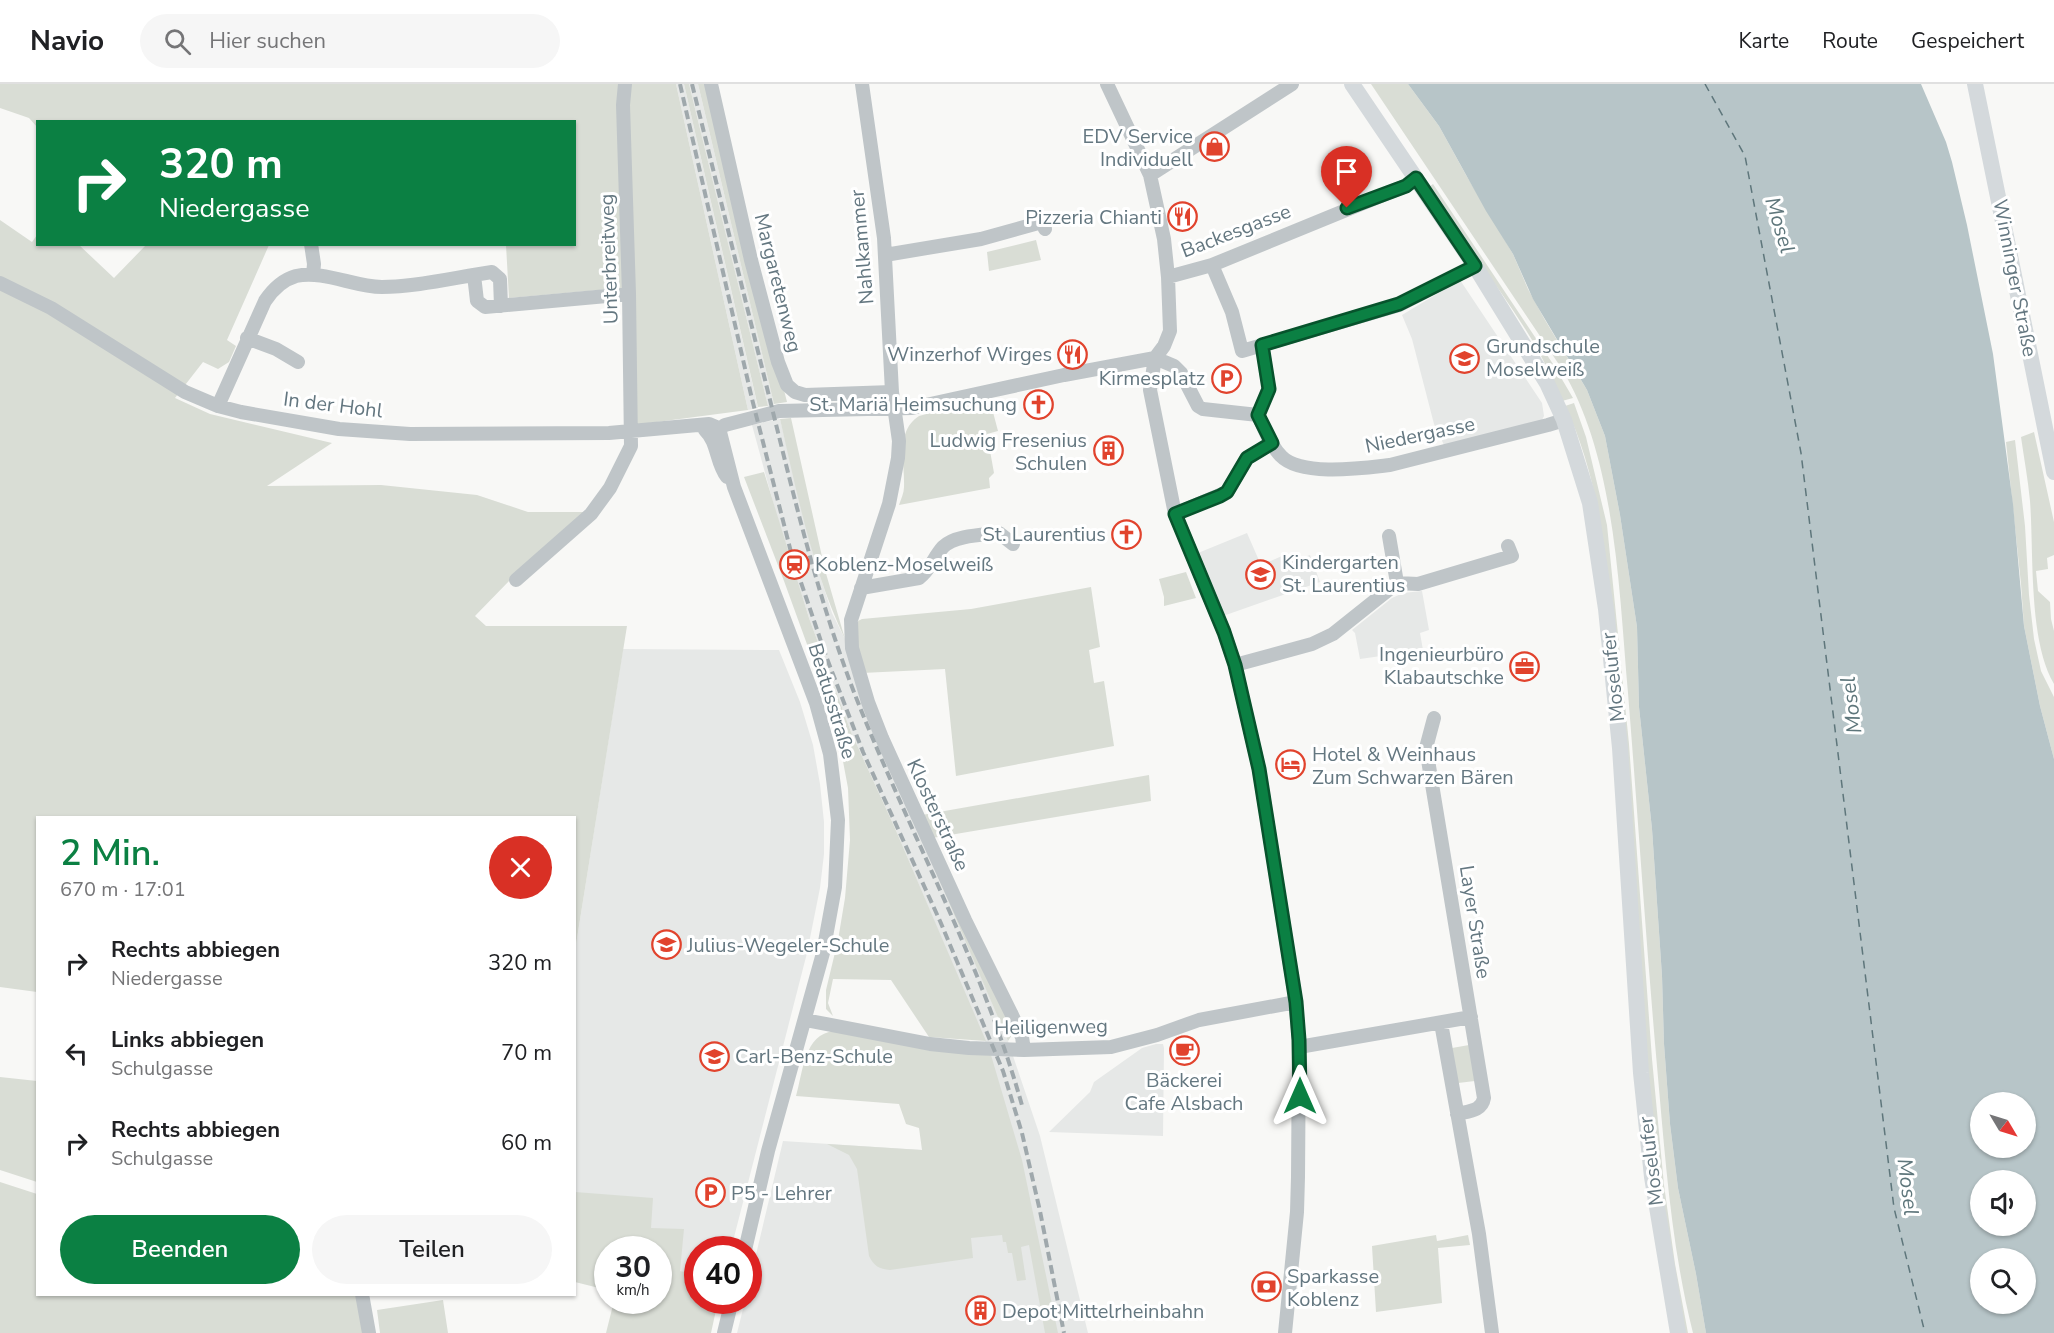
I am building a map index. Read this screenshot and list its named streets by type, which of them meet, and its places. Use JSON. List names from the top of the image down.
{
  "streets": {
    "main road": ["Winninger Straße", "Moselufer"],
    "street": [
      "Backesgasse",
      "Nahlkammer",
      "Unterbreitweg",
      "Margaretenweg",
      "In der Hohl",
      "Niedergasse",
      "Beatusstraße",
      "Klosterstraße",
      "Layer Straße",
      "Heiligenweg"
    ]
  },
  "crossings": [
    ["Backesgasse", "Moselufer"],
    ["Nahlkammer", "Margaretenweg"],
    ["Nahlkammer", "Klosterstraße"],
    ["Unterbreitweg", "In der Hohl"],
    ["In der Hohl", "Beatusstraße"],
    ["Niedergasse", "Moselufer"],
    ["Beatusstraße", "Heiligenweg"],
    ["Klosterstraße", "Heiligenweg"]
  ],
  "water": ["Mosel"],
  "places": {
    "shop": ["EDV Service Individuell"],
    "restaurant": ["Pizzeria Chianti", "Winzerhof Wirges"],
    "school or university": [
      "Grundschule Moselweiß",
      "Kindergarten St. Laurentius",
      "Julius-Wegeler-Schule",
      "Carl-Benz-Schule"
    ],
    "parking": ["Kirmesplatz", "P5 - Lehrer"],
    "church": ["St. Mariä Heimsuchung", "St. Laurentius"],
    "building": ["Ludwig Fresenius Schulen", "Depot Mittelrheinbahn"],
    "station": ["Koblenz-Moselweiß"],
    "office": ["Ingenieurbüro Klabautschke"],
    "hotel": ["Hotel & Weinhaus Zum Schwarzen Bären"],
    "cafe": ["Bäckerei Cafe Alsbach"],
    "bank": ["Sparkasse Koblenz"]
  },
  "north": "bottom right",
  "page": {
    "header": "Navio",
    "search": "Hier suchen",
    "nav": ["Karte", "Route", "Gespeichert"],
    "turn": ["320 m", "Niedergasse"],
    "heading": ["2 Min.", "670 m · 17:01"],
    "list": [
      {
        "name": "Rechts abbiegen",
        "note": "Niedergasse",
        "value": "320 m"
      },
      {
        "name": "Links abbiegen",
        "note": "Schulgasse",
        "value": "70 m"
      },
      {
        "name": "Rechts abbiegen",
        "note": "Schulgasse",
        "value": "60 m"
      }
    ],
    "buttons": ["Beenden", "Teilen"],
    "speed": "30 km/h",
    "limit": "40"
  }
}
